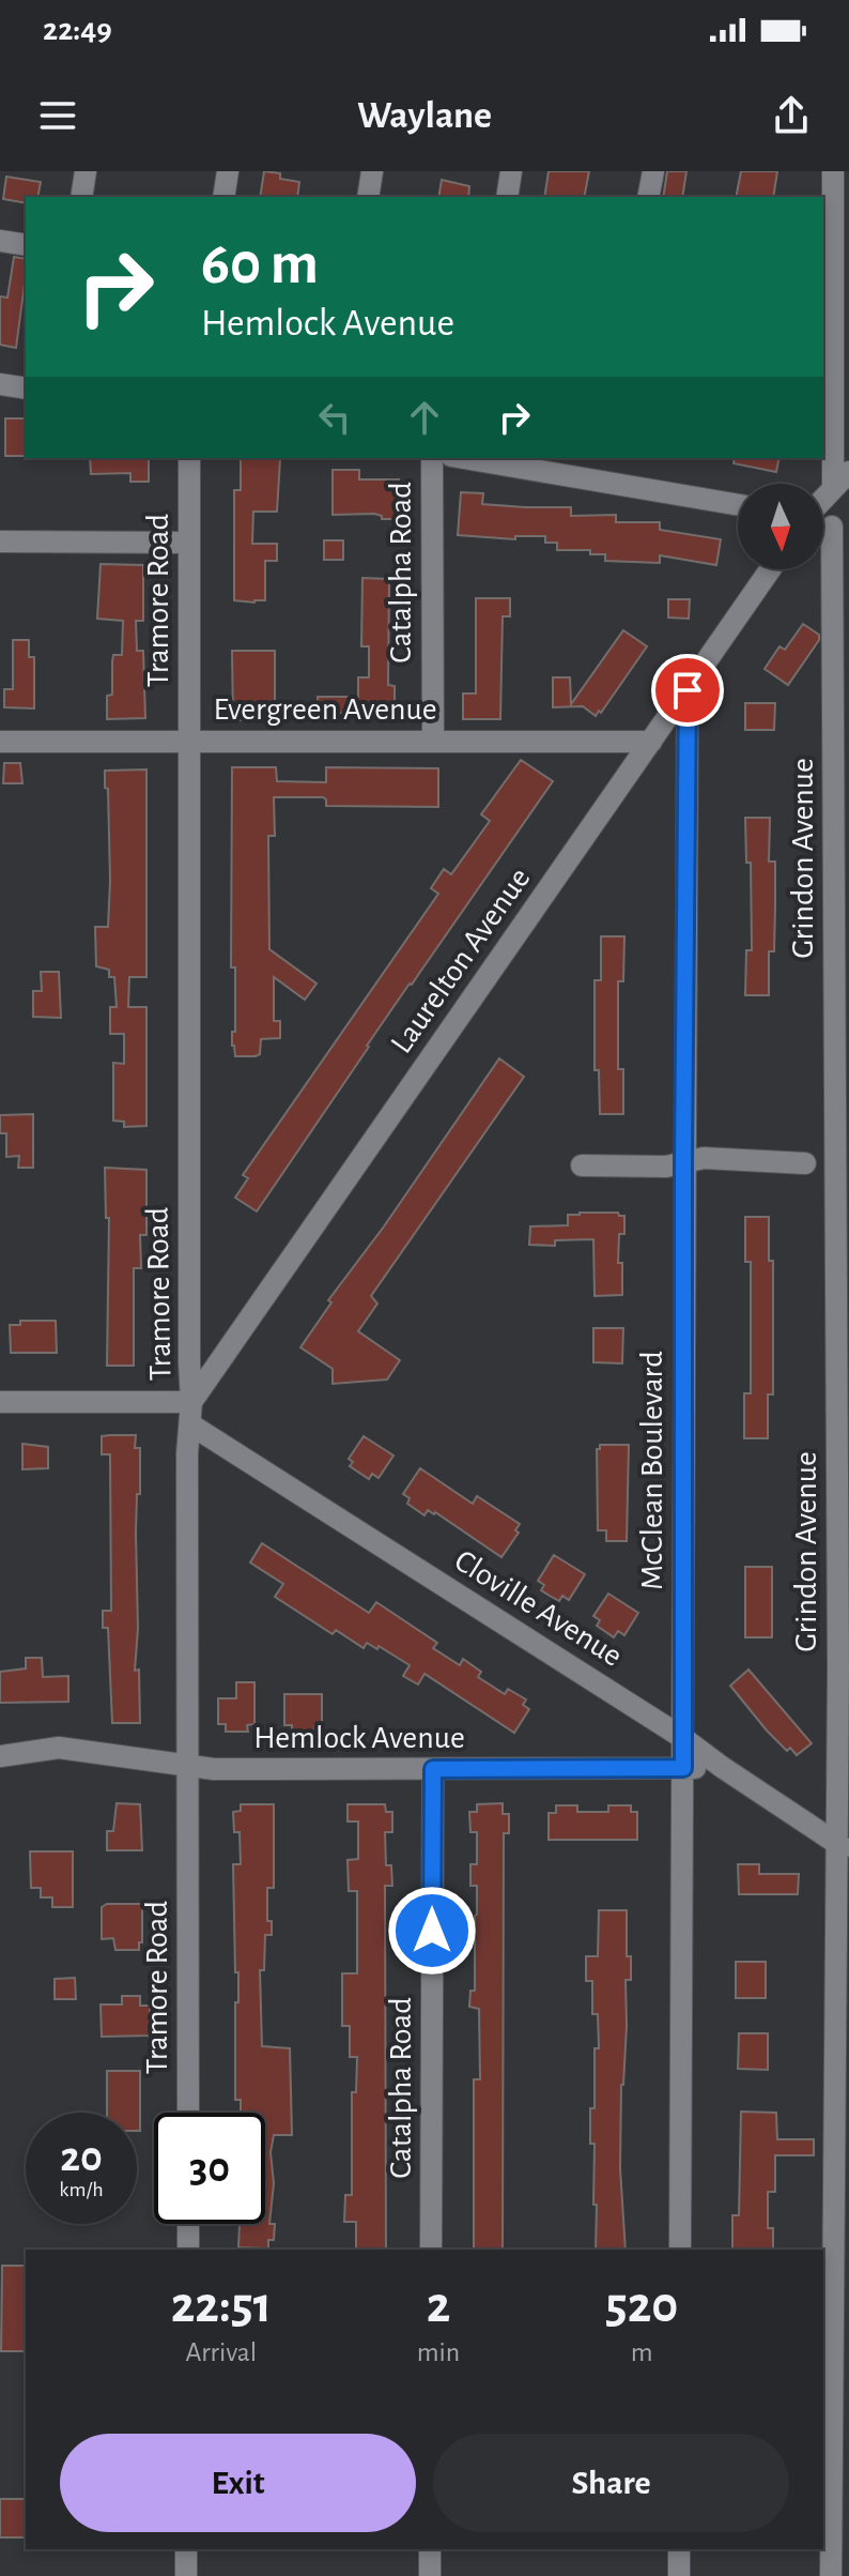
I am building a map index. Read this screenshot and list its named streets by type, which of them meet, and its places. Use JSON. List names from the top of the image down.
{
  "streets": {
    "street": [
      "Catalpha Road",
      "Tramore Road",
      "Evergreen Avenue",
      "Grindon Avenue",
      "Laurelton Avenue",
      "McClean Boulevard",
      "Cloville Avenue",
      "Hemlock Avenue"
    ]
  },
  "crossings": [
    ["Catalpha Road", "Evergreen Avenue"],
    ["Catalpha Road", "Hemlock Avenue"],
    ["Tramore Road", "Evergreen Avenue"],
    ["Tramore Road", "Laurelton Avenue"],
    ["Tramore Road", "Cloville Avenue"],
    ["Tramore Road", "Hemlock Avenue"],
    ["Evergreen Avenue", "Laurelton Avenue"],
    ["Grindon Avenue", "Cloville Avenue"],
    ["Laurelton Avenue", "McClean Boulevard"],
    ["McClean Boulevard", "Cloville Avenue"],
    ["McClean Boulevard", "Hemlock Avenue"],
    ["Cloville Avenue", "Hemlock Avenue"]
  ],
  "north": "bottom",
  "page": {
    "status": "22:49",
    "header": "Waylane",
    "turn": ["60 m", "Hemlock Avenue"],
    "speed": "20 km/h",
    "limit": "30",
    "eta": [
      "22:51",
      "Arrival",
      "2",
      "min",
      "520",
      "m"
    ],
    "buttons": ["Exit", "Share"]
  }
}
